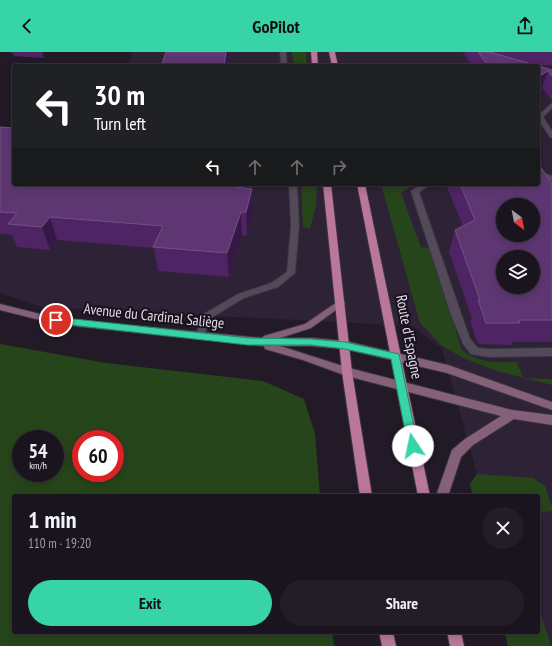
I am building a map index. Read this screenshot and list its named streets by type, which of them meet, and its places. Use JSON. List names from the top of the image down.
{
  "streets": {
    "main road": ["Avenue du Cardinal Saliège", "Route d'Espagne"]
  },
  "north": "bottom right",
  "page": {
    "header": "GoPilot",
    "turn": ["30 m", "Turn left"],
    "speed": "54 km/h",
    "limit": "60",
    "heading": ["1 min", "110 m · 19:20"],
    "buttons": ["Exit", "Share"]
  }
}
